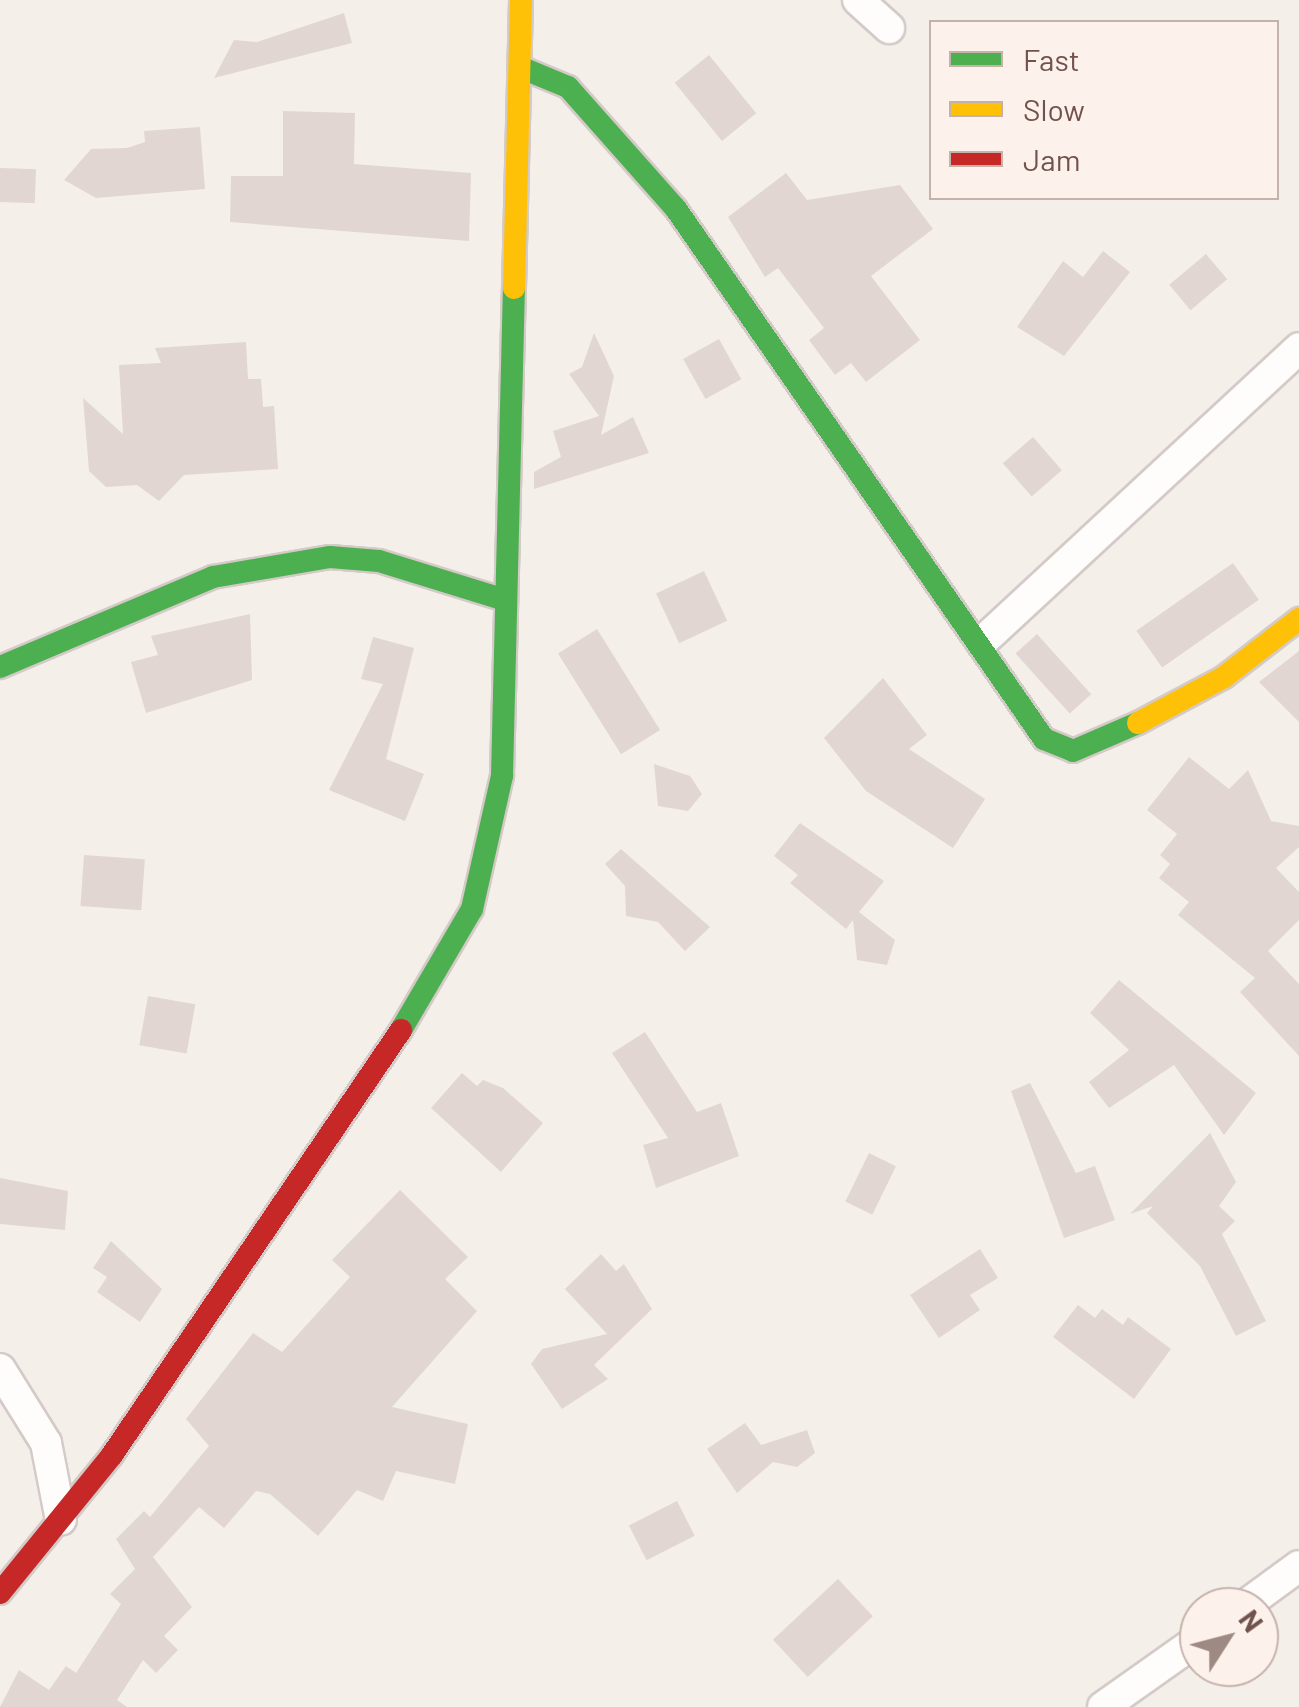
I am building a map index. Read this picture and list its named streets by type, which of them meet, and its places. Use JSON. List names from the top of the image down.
{
  "legend": ["Fast", "Slow", "Jam"],
  "north": "top right"
}
